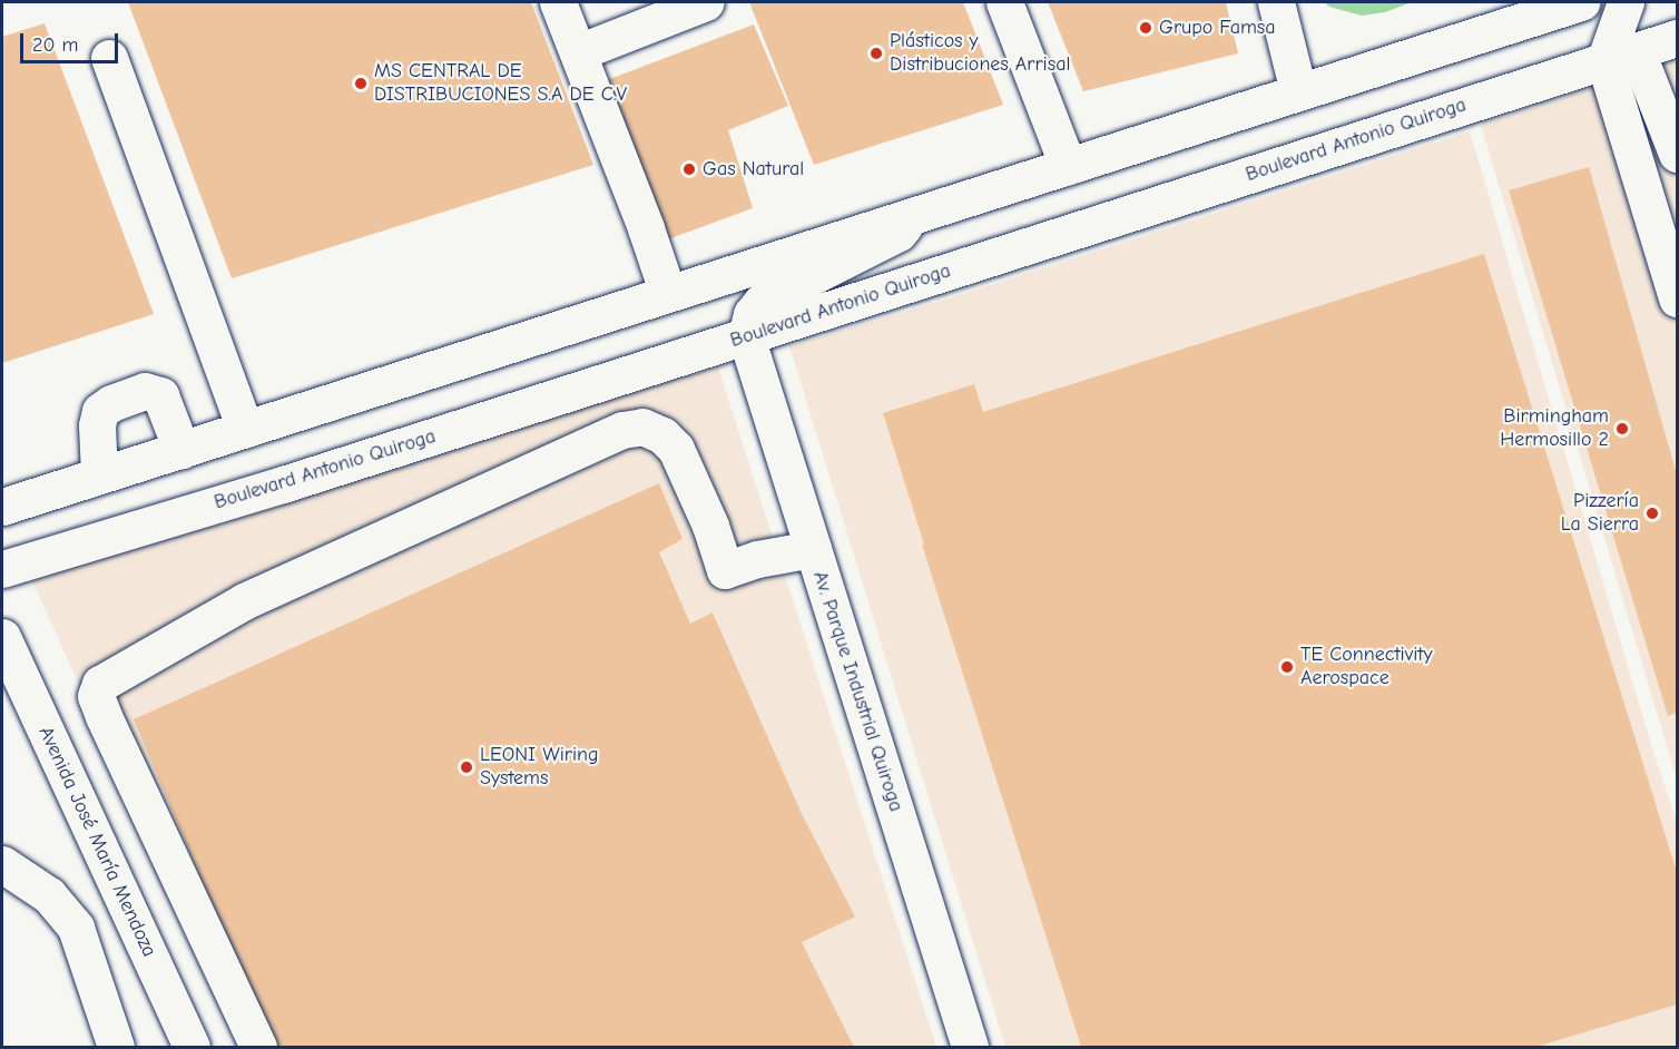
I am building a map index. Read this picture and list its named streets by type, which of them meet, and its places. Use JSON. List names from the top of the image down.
{
  "streets": {
    "main road": ["Boulevard Antonio Quiroga", "Av. Parque Industrial Quiroga", "Avenida José María Mendoza"]
  },
  "crossings": [
    ["Boulevard Antonio Quiroga", "Av. Parque Industrial Quiroga"]
  ],
  "places": [
    "Grupo Famsa",
    "Plásticos y Distribuciones Arrisal",
    "MS CENTRAL DE DISTRIBUCIONES S.A DE C.V",
    "Gas Natural",
    "Birmingham Hermosillo 2",
    "Pizzería La Sierra",
    "TE Connectivity Aerospace",
    "LEONI Wiring Systems"
  ],
  "scale_bar": "20 m"
}
